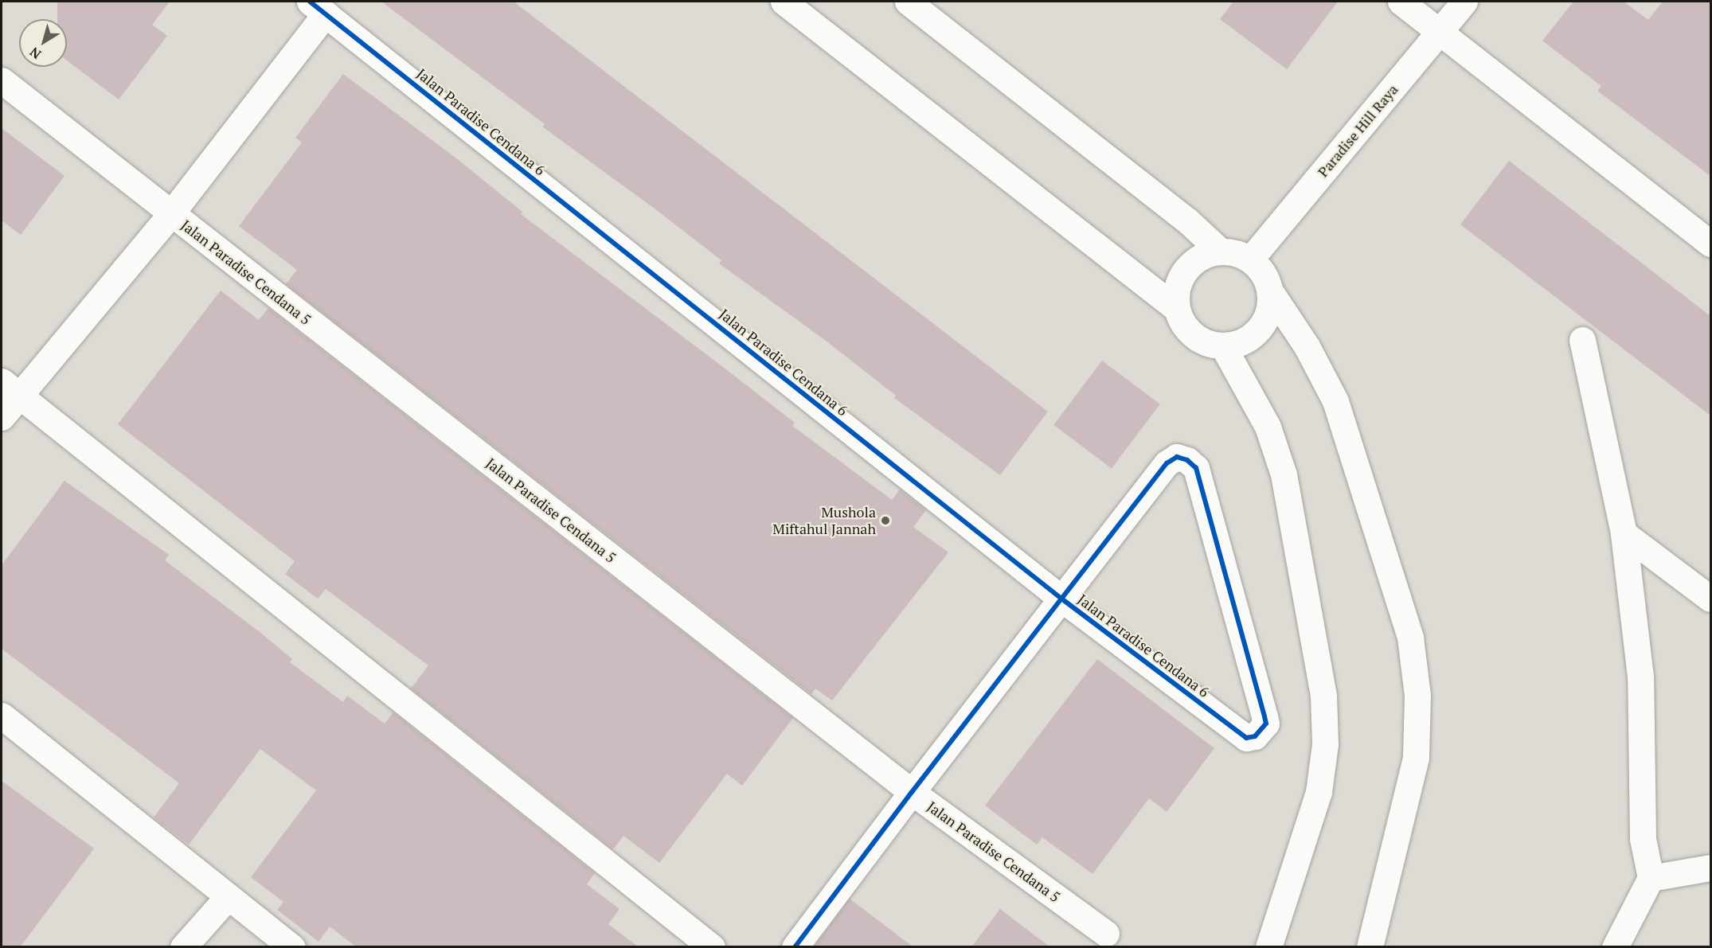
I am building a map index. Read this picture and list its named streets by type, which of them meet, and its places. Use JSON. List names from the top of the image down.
{
  "streets": {
    "street": ["Jalan Paradise Cendana 6", "Paradise Hill Raya", "Jalan Paradise Cendana 5"]
  },
  "places": ["Mushola Miftahul Jannah"],
  "north": "bottom left"
}
